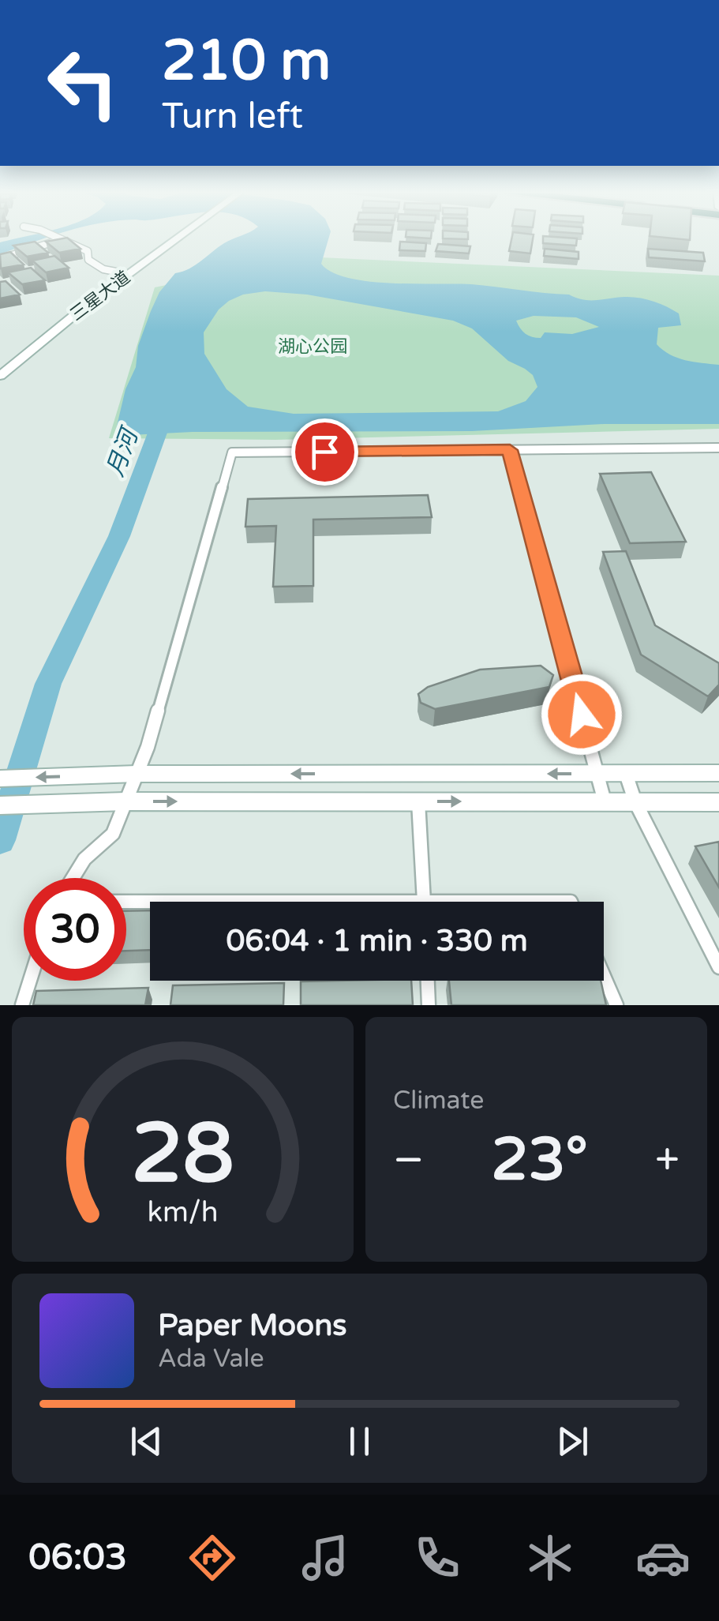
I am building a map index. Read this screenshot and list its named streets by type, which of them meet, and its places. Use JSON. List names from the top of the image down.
{
  "streets": {
    "street": ["三星大道"]
  },
  "water": ["月河"],
  "parks": ["湖心公园"],
  "page": {
    "turn": ["210 m", "Turn left"],
    "limit": "30",
    "trip": "06:04 · 1 min · 330 m",
    "tile": "Climate",
    "heat": ["−", "23°", "+"],
    "song": ["Paper Moons", "Ada Vale"],
    "tabs": "06:03",
    "gauge": ["28", "km/h"]
  }
}
